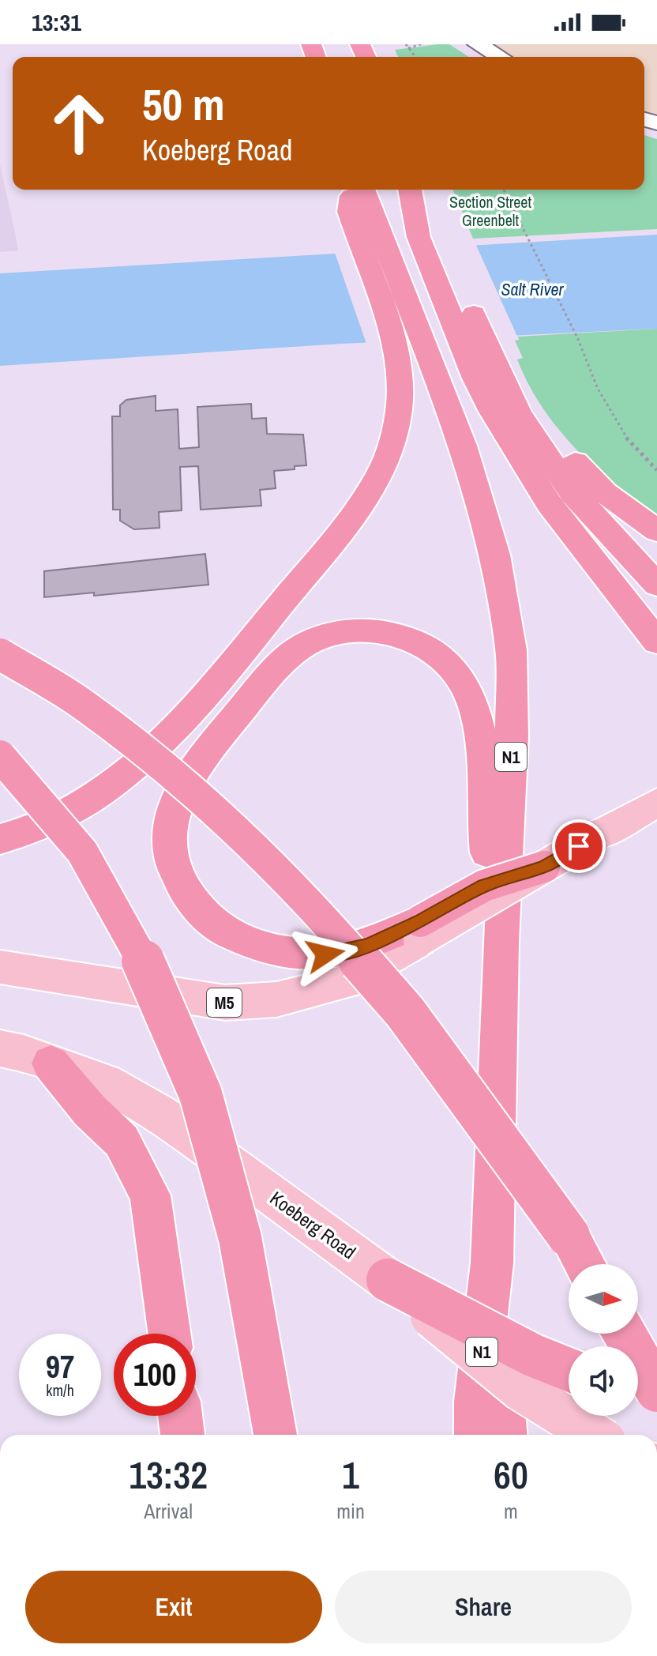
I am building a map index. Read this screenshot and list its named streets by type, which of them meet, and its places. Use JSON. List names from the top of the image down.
{
  "streets": {
    "highway": ["N1"],
    "main road": ["M5", "Koeberg Road"]
  },
  "water": ["Salt River"],
  "parks": ["Section Street Greenbelt"],
  "north": "right",
  "page": {
    "status": "13:31",
    "turn": ["50 m", "Koeberg Road"],
    "speed": "97 km/h",
    "limit": "100",
    "eta": [
      "13:32",
      "Arrival",
      "1",
      "min",
      "60",
      "m"
    ],
    "buttons": ["Exit", "Share"]
  }
}
